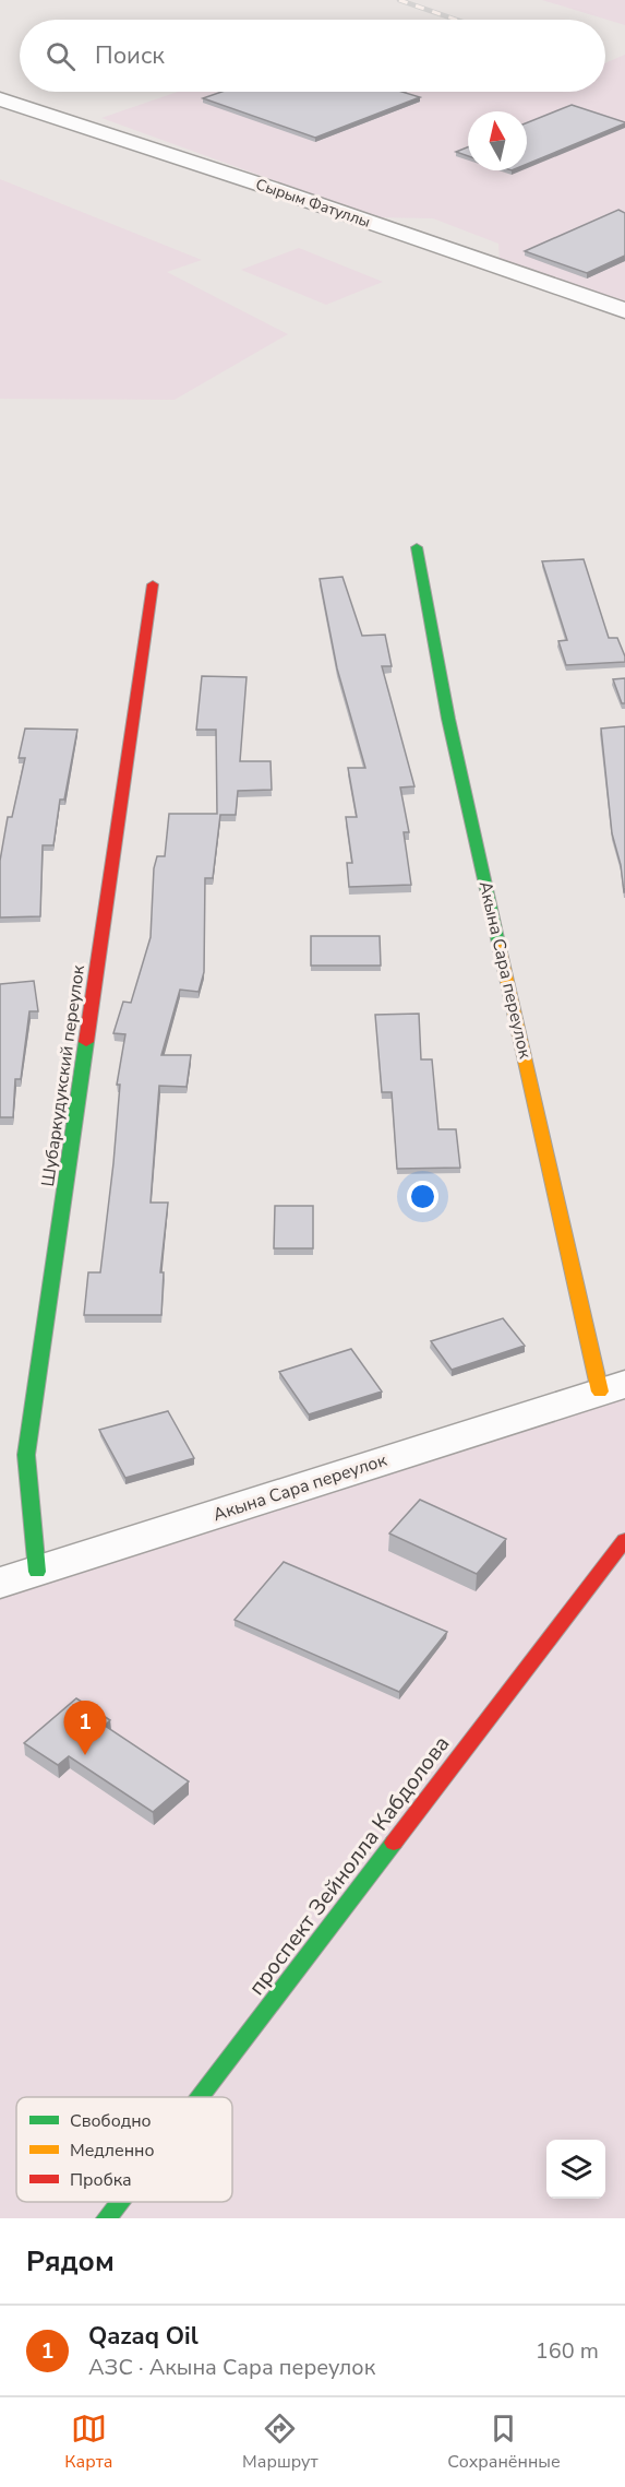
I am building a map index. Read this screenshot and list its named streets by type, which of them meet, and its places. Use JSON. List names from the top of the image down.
{
  "streets": {
    "street": [
      "Сырым Фатуллы",
      "Акына Сара переулок",
      "Шубаркудукский переулок",
      "проспект Зейнолла Кабдолова"
    ]
  },
  "crossings": [
    ["Акына Сара переулок", "Шубаркудукский переулок"]
  ],
  "legend": ["Свободно", "Медленно", "Пробка"],
  "north": "top",
  "page": {
    "search": "Поиск",
    "pins": "1",
    "heading": "Рядом",
    "list": [
      {
        "mark": "1",
        "name": "Qazaq Oil",
        "note": "АЗС · Акына Сара переулок",
        "value": "160 m"
      }
    ],
    "nav": ["Карта", "Маршрут", "Сохранённые"]
  }
}
